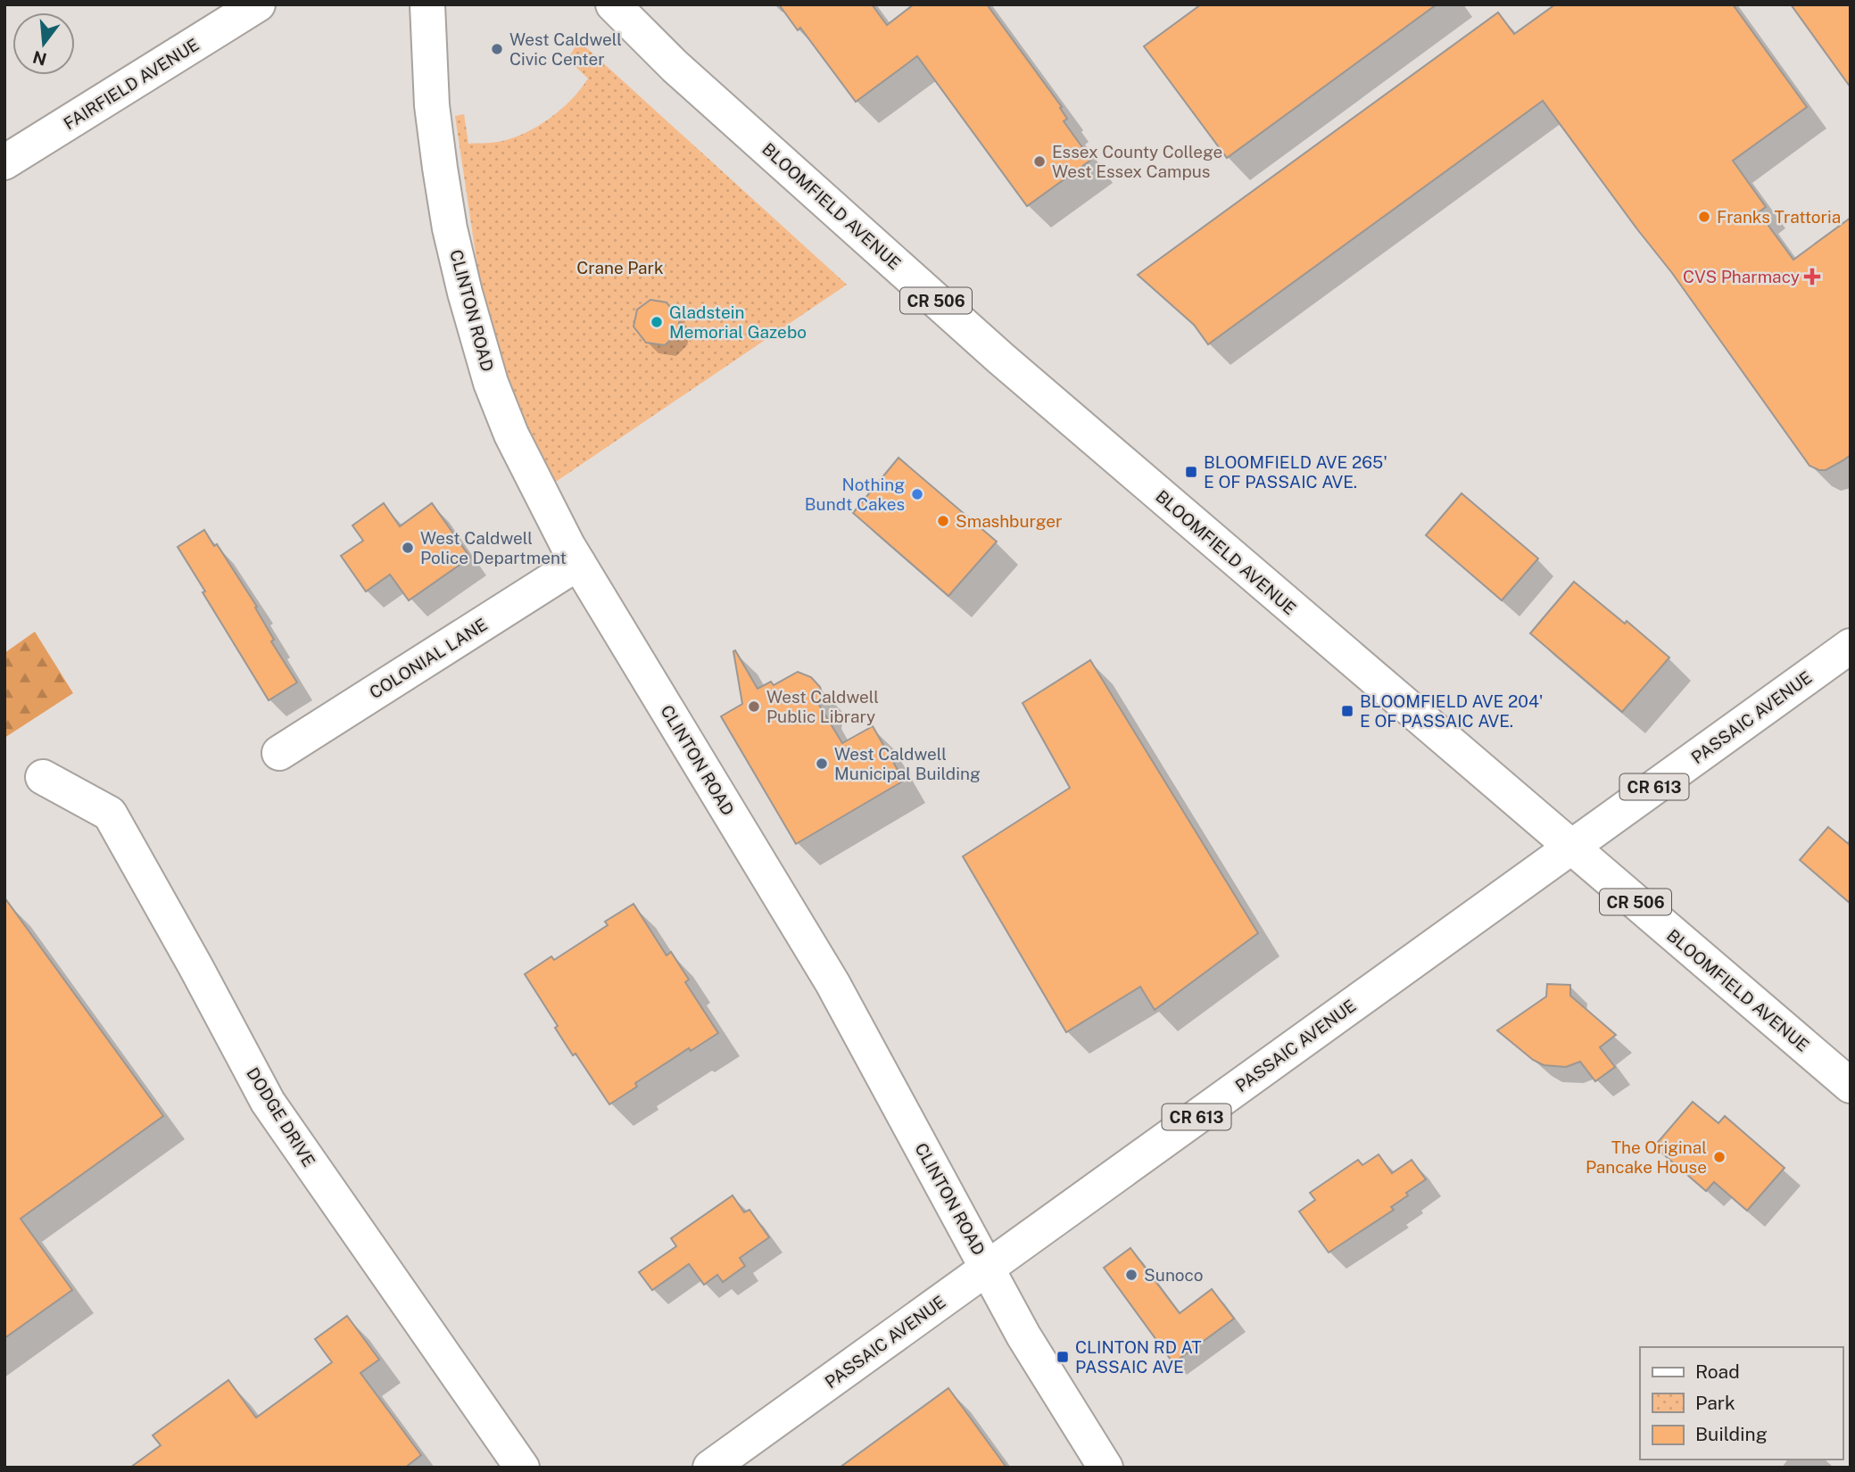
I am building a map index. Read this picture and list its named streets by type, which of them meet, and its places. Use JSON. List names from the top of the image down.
{
  "streets": {
    "street": [
      "FAIRFIELD AVENUE",
      "BLOOMFIELD AVENUE",
      "CR 506",
      "CLINTON ROAD",
      "COLONIAL LANE",
      "PASSAIC AVENUE",
      "CR 613",
      "DODGE DRIVE"
    ]
  },
  "crossings": [
    ["BLOOMFIELD AVENUE", "PASSAIC AVENUE"],
    ["CLINTON ROAD", "COLONIAL LANE"],
    ["CLINTON ROAD", "PASSAIC AVENUE"]
  ],
  "parks": ["Crane Park"],
  "places": {
    "other": [
      "West Caldwell Civic Center",
      "Essex County College West Essex Campus",
      "Franks Trattoria",
      "Gladstein Memorial Gazebo",
      "Nothing Bundt Cakes",
      "Smashburger",
      "West Caldwell Police Department",
      "West Caldwell Public Library",
      "West Caldwell Municipal Building",
      "The Original Pancake House",
      "Sunoco"
    ],
    "health": ["CVS Pharmacy"],
    "transit": ["BLOOMFIELD AVE 265' E OF PASSAIC AVE.", "BLOOMFIELD AVE 204' E OF PASSAIC AVE.", "CLINTON RD AT PASSAIC AVE"]
  },
  "legend": ["Road", "Park", "Building"],
  "north": "bottom"
}
